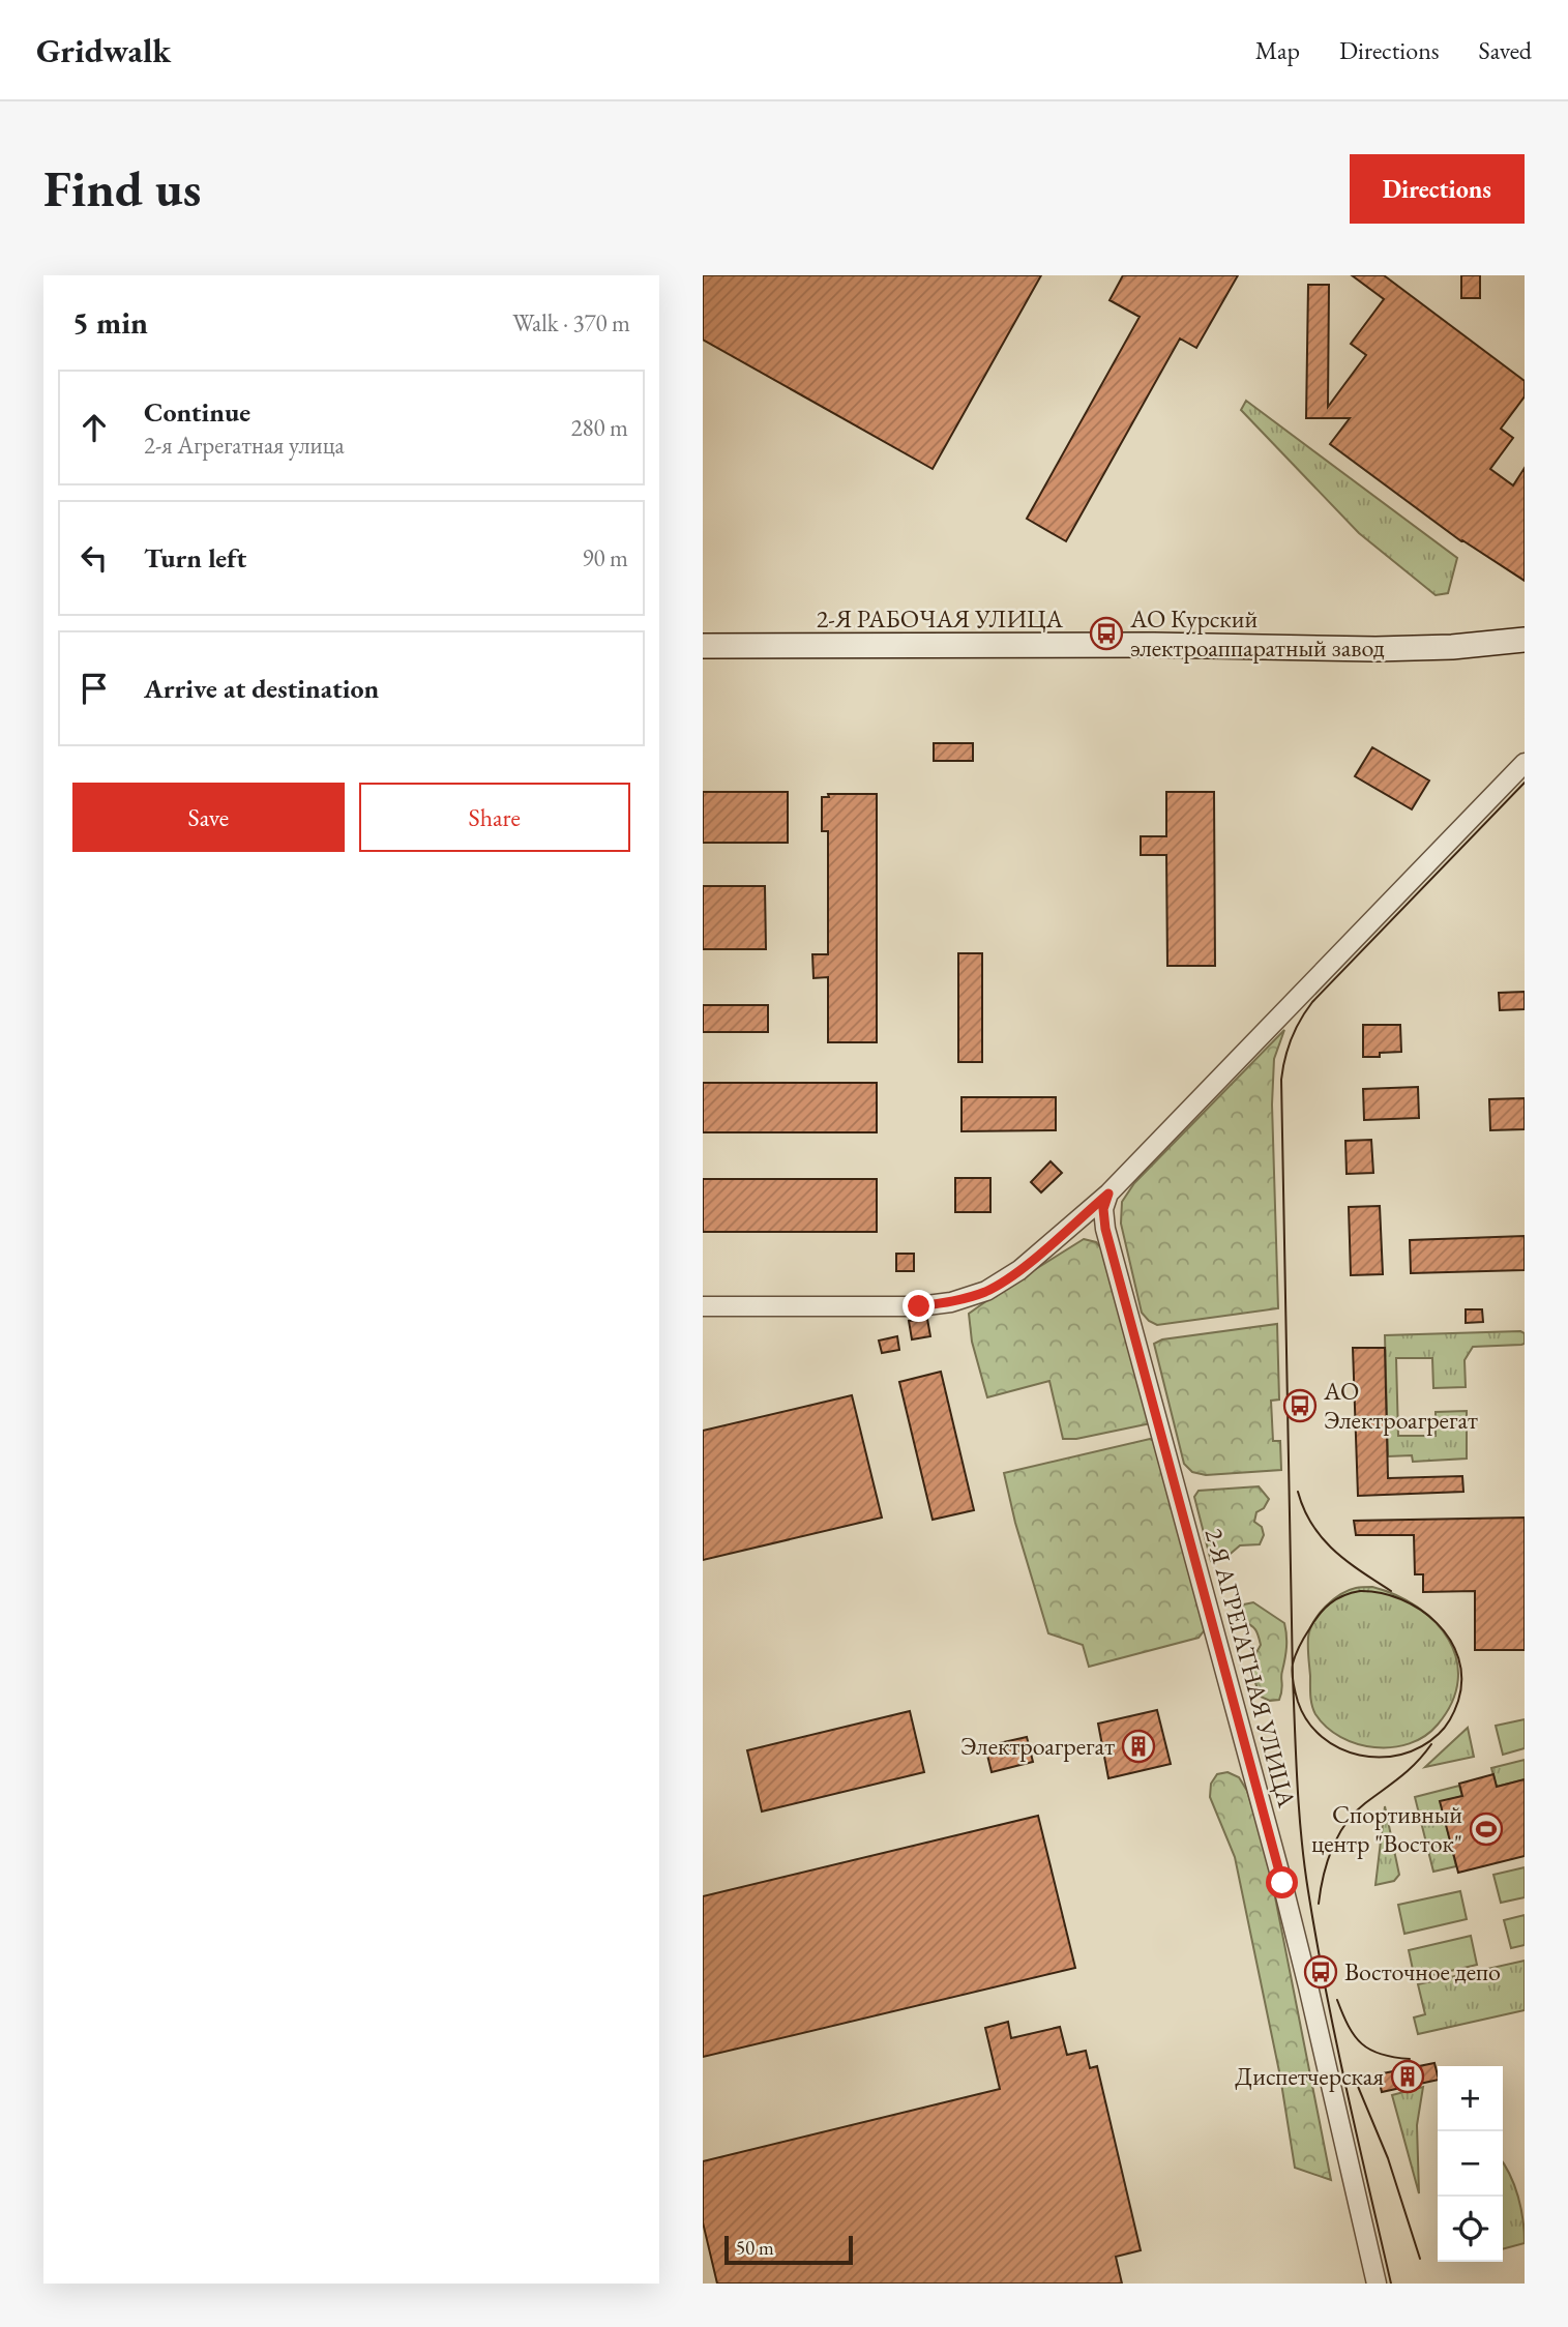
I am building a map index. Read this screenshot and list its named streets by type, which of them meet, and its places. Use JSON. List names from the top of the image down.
{
  "streets": {
    "main road": ["2-Я РАБОЧАЯ УЛИЦА"],
    "street": ["2-Я АГРЕГАТНАЯ УЛИЦА"]
  },
  "places": {
    "bus stop": ["АО Курский электроаппаратный завод", "АО Электроагрегат", "Восточное депо"],
    "building": ["Электроагрегат", "Диспетчерская"],
    "sports": ["Спортивный центр \"Восток\""]
  },
  "scale_bar": "50 m",
  "page": {
    "header": "Gridwalk",
    "nav": ["Map", "Directions", "Saved"],
    "buttons": [
      "Directions",
      ["Save", "Share"]
    ],
    "title": "Find us",
    "heading": ["5 min", "Walk · 370 m"],
    "list": [
      ["Continue", "2-я Агрегатная улица", "280 m"],
      ["Turn left", "90 m"],
      "Arrive at destination"
    ],
    "map_buttons": ["+", "−"],
    "scale": "50 m"
  }
}
